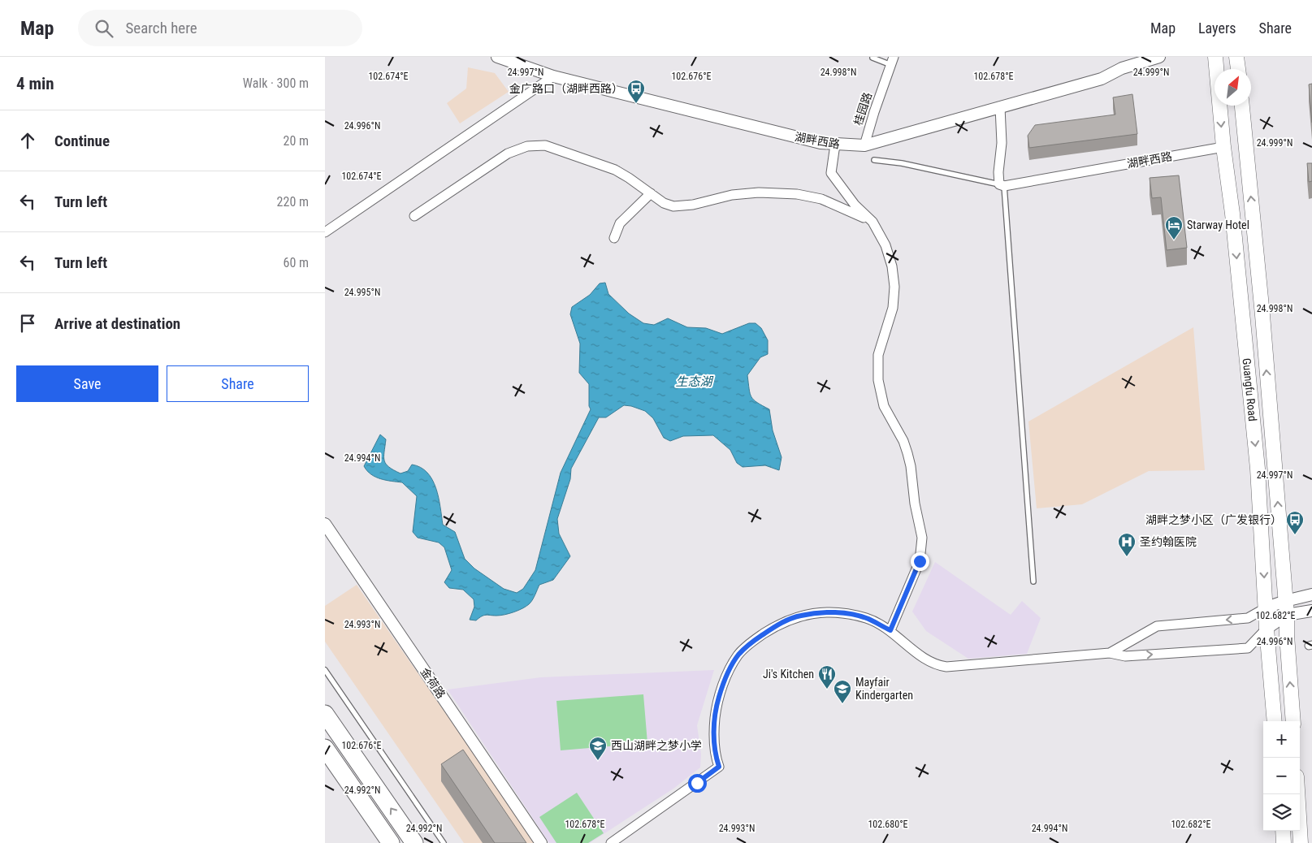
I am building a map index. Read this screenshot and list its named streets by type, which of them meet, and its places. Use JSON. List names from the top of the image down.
{
  "streets": {
    "main road": ["Guangfu Road"],
    "street": ["桂园路", "湖畔西路", "金荷路"]
  },
  "crossings": [
    ["桂园路", "湖畔西路"],
    ["湖畔西路", "Guangfu Road"]
  ],
  "water": ["生态湖"],
  "places": {
    "bus stop": ["金广路口（湖畔西路）", "湖畔之梦小区（广发银行）"],
    "hotel": ["Starway Hotel"],
    "hospital": ["圣约翰医院"],
    "restaurant": ["Ji's Kitchen"],
    "school or university": ["Mayfair Kindergarten", "西山湖畔之梦小学"]
  },
  "north": "top right",
  "page": {
    "header": "Map",
    "search": "Search here",
    "nav": ["Map", "Layers", "Share"],
    "heading": ["4 min", "Walk · 300 m"],
    "list": [
      ["Continue", "20 m"],
      ["Turn left", "220 m"],
      ["Turn left", "60 m"],
      "Arrive at destination"
    ],
    "buttons": ["Save", "Share"],
    "map_buttons": ["+", "−"]
  },
  "coordinates": [
    "24.997°N",
    "24.998°N",
    "24.999°N",
    "102.674°E",
    "102.676°E",
    "102.678°E",
    "24.996°N",
    "24.995°N",
    "24.994°N",
    "102.682°E",
    "24.993°N",
    "24.992°N",
    "102.680°E"
  ]
}
